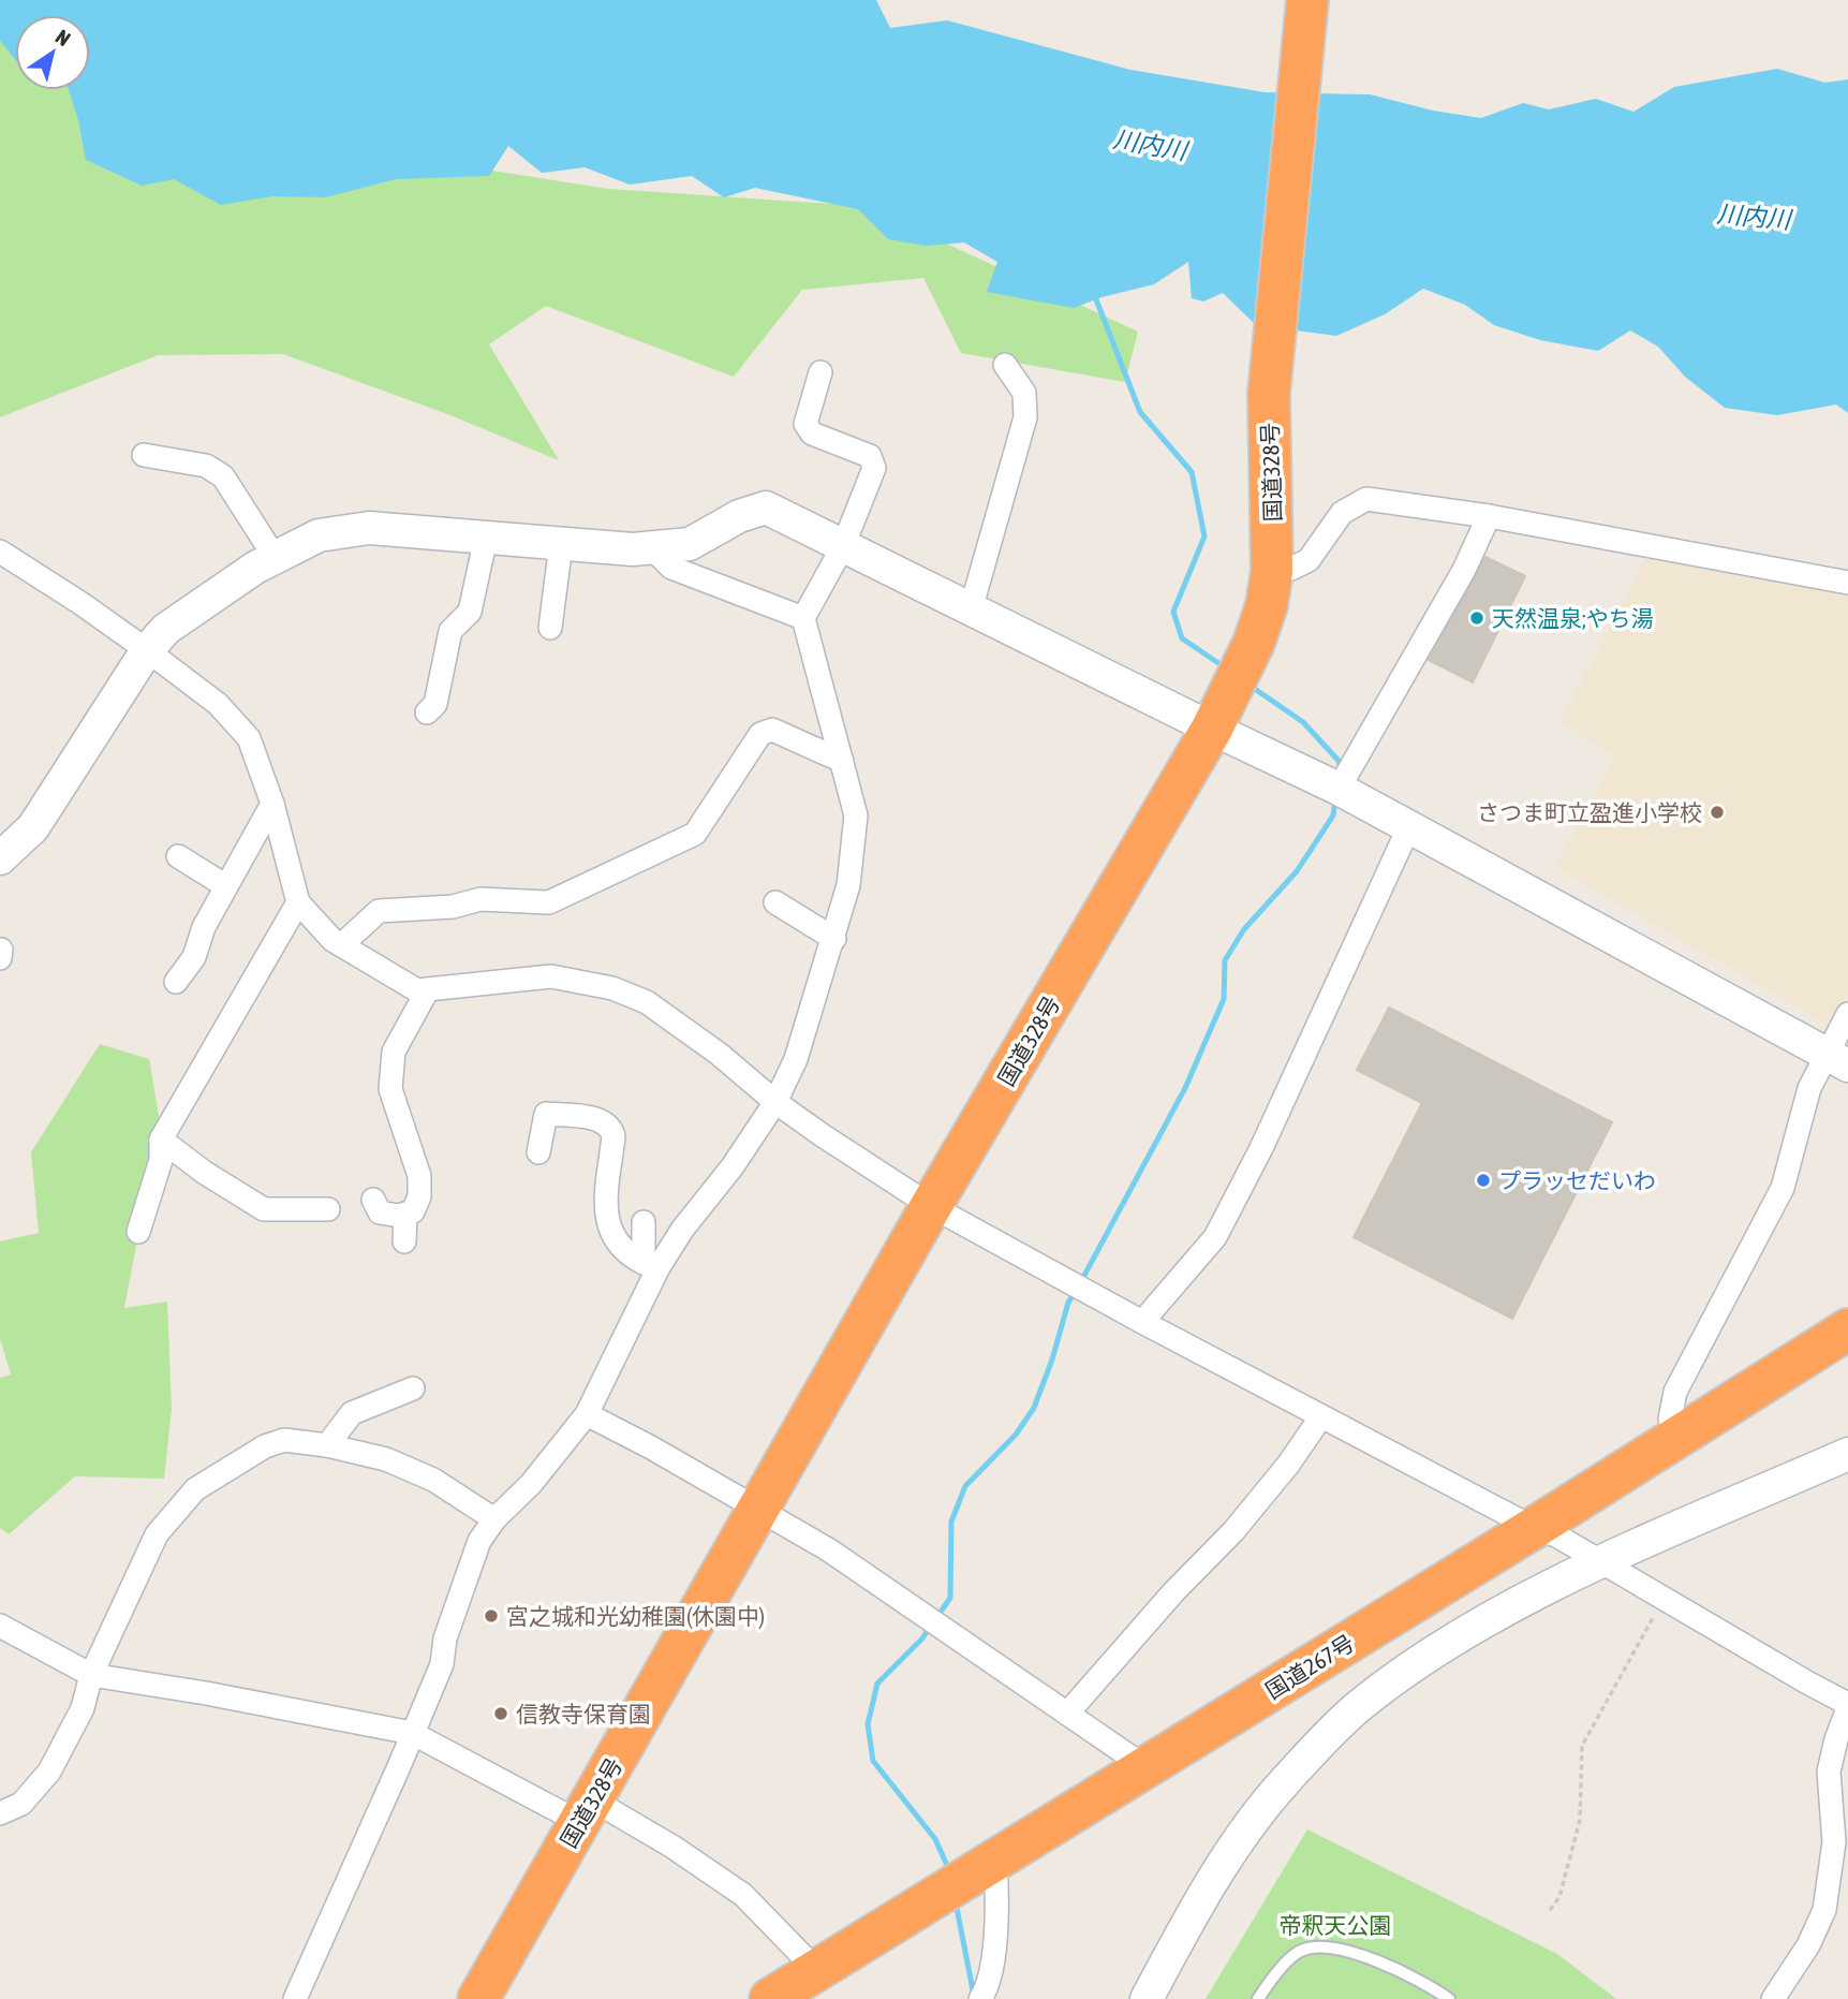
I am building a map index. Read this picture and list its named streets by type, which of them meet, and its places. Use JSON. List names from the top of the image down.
{
  "streets": {
    "highway": ["国道328号", "国道267号"]
  },
  "water": ["川内川"],
  "parks": ["帝釈天公園"],
  "places": [
    "天然温泉;やち湯",
    "さつま町立盈進小学校",
    "プラッセだいわ",
    "宮之城和光幼稚園(休園中)",
    "信教寺保育園"
  ],
  "north": "top right"
}
